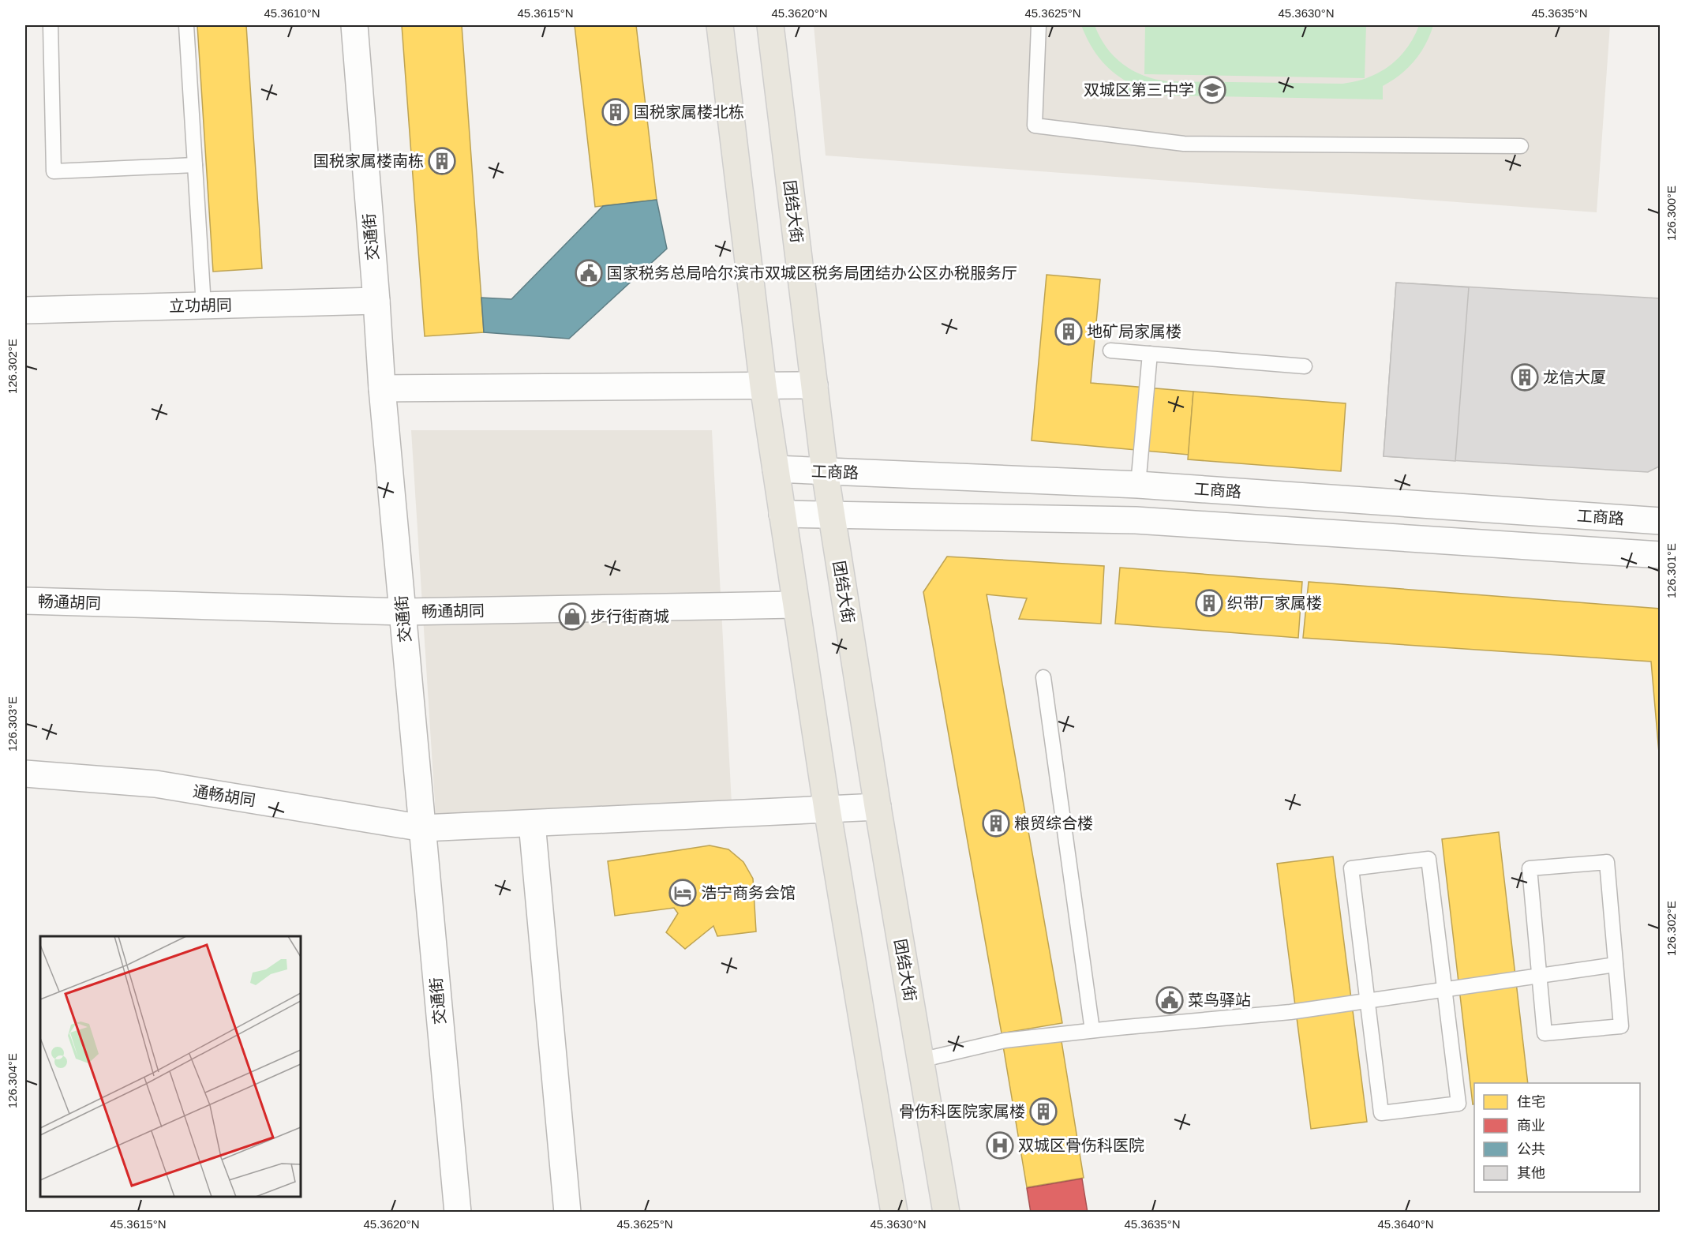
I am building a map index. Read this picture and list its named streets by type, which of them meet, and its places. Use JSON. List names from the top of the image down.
{
  "streets": {
    "main road": [
      "团结大街",
      "交通街",
      "立功胡同",
      "工商路",
      "畅通胡同",
      "通畅胡同"
    ]
  },
  "crossings": [
    ["团结大街", "工商路"],
    ["团结大街", "通畅胡同"],
    ["交通街", "立功胡同"],
    ["交通街", "畅通胡同"],
    ["交通街", "通畅胡同"]
  ],
  "places": {
    "school or university": ["双城区第三中学"],
    "building": [
      "国税家属楼北栋",
      "国税家属楼南栋",
      "地矿局家属楼",
      "龙信大厦",
      "织带厂家属楼",
      "粮贸综合楼",
      "骨伤科医院家属楼"
    ],
    "public building": ["国家税务总局哈尔滨市双城区税务局团结办公区办税服务厅", "菜鸟驿站"],
    "shop": ["步行街商城"],
    "hotel": ["浩宁商务会馆"],
    "hospital": ["双城区骨伤科医院"]
  },
  "legend": [
    "住宅",
    "商业",
    "公共",
    "其他"
  ],
  "coordinates": [
    "45.3610°N",
    "45.3615°N",
    "45.3620°N",
    "45.3625°N",
    "45.3630°N",
    "45.3635°N",
    "126.300°E",
    "126.302°E",
    "126.301°E",
    "126.303°E",
    "126.304°E",
    "45.3640°N"
  ]
}
